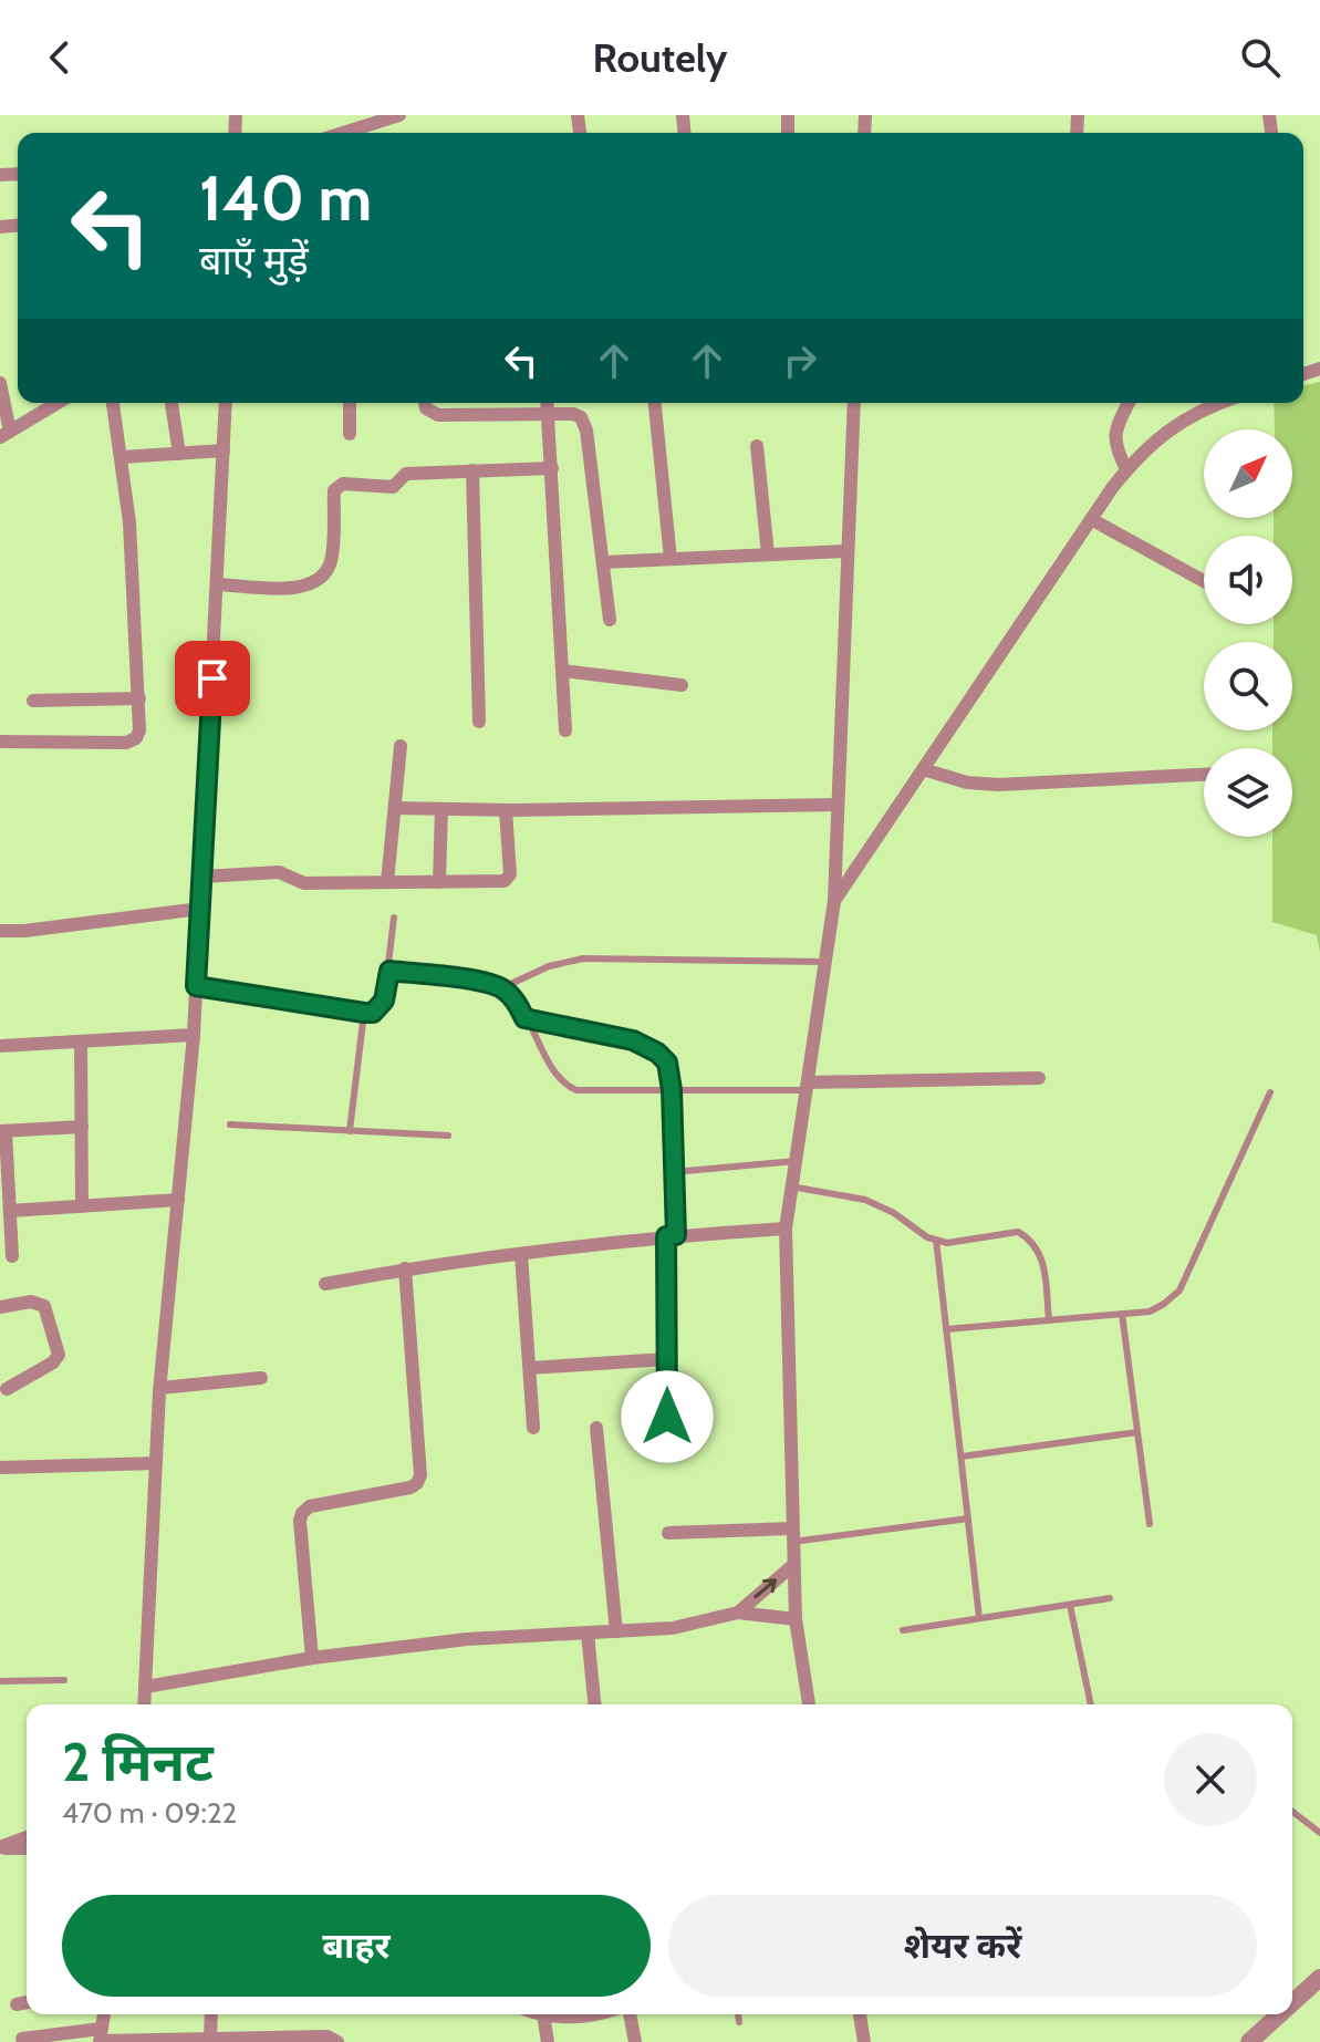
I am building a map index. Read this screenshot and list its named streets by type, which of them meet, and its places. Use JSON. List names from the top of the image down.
{
  "north": "top right",
  "page": {
    "header": "Routely",
    "turn": ["140 m", "बाएँ मुड़ें"],
    "heading": ["2 मिनट", "470 m · 09:22"],
    "buttons": ["बाहर", "शेयर करें"]
  }
}
